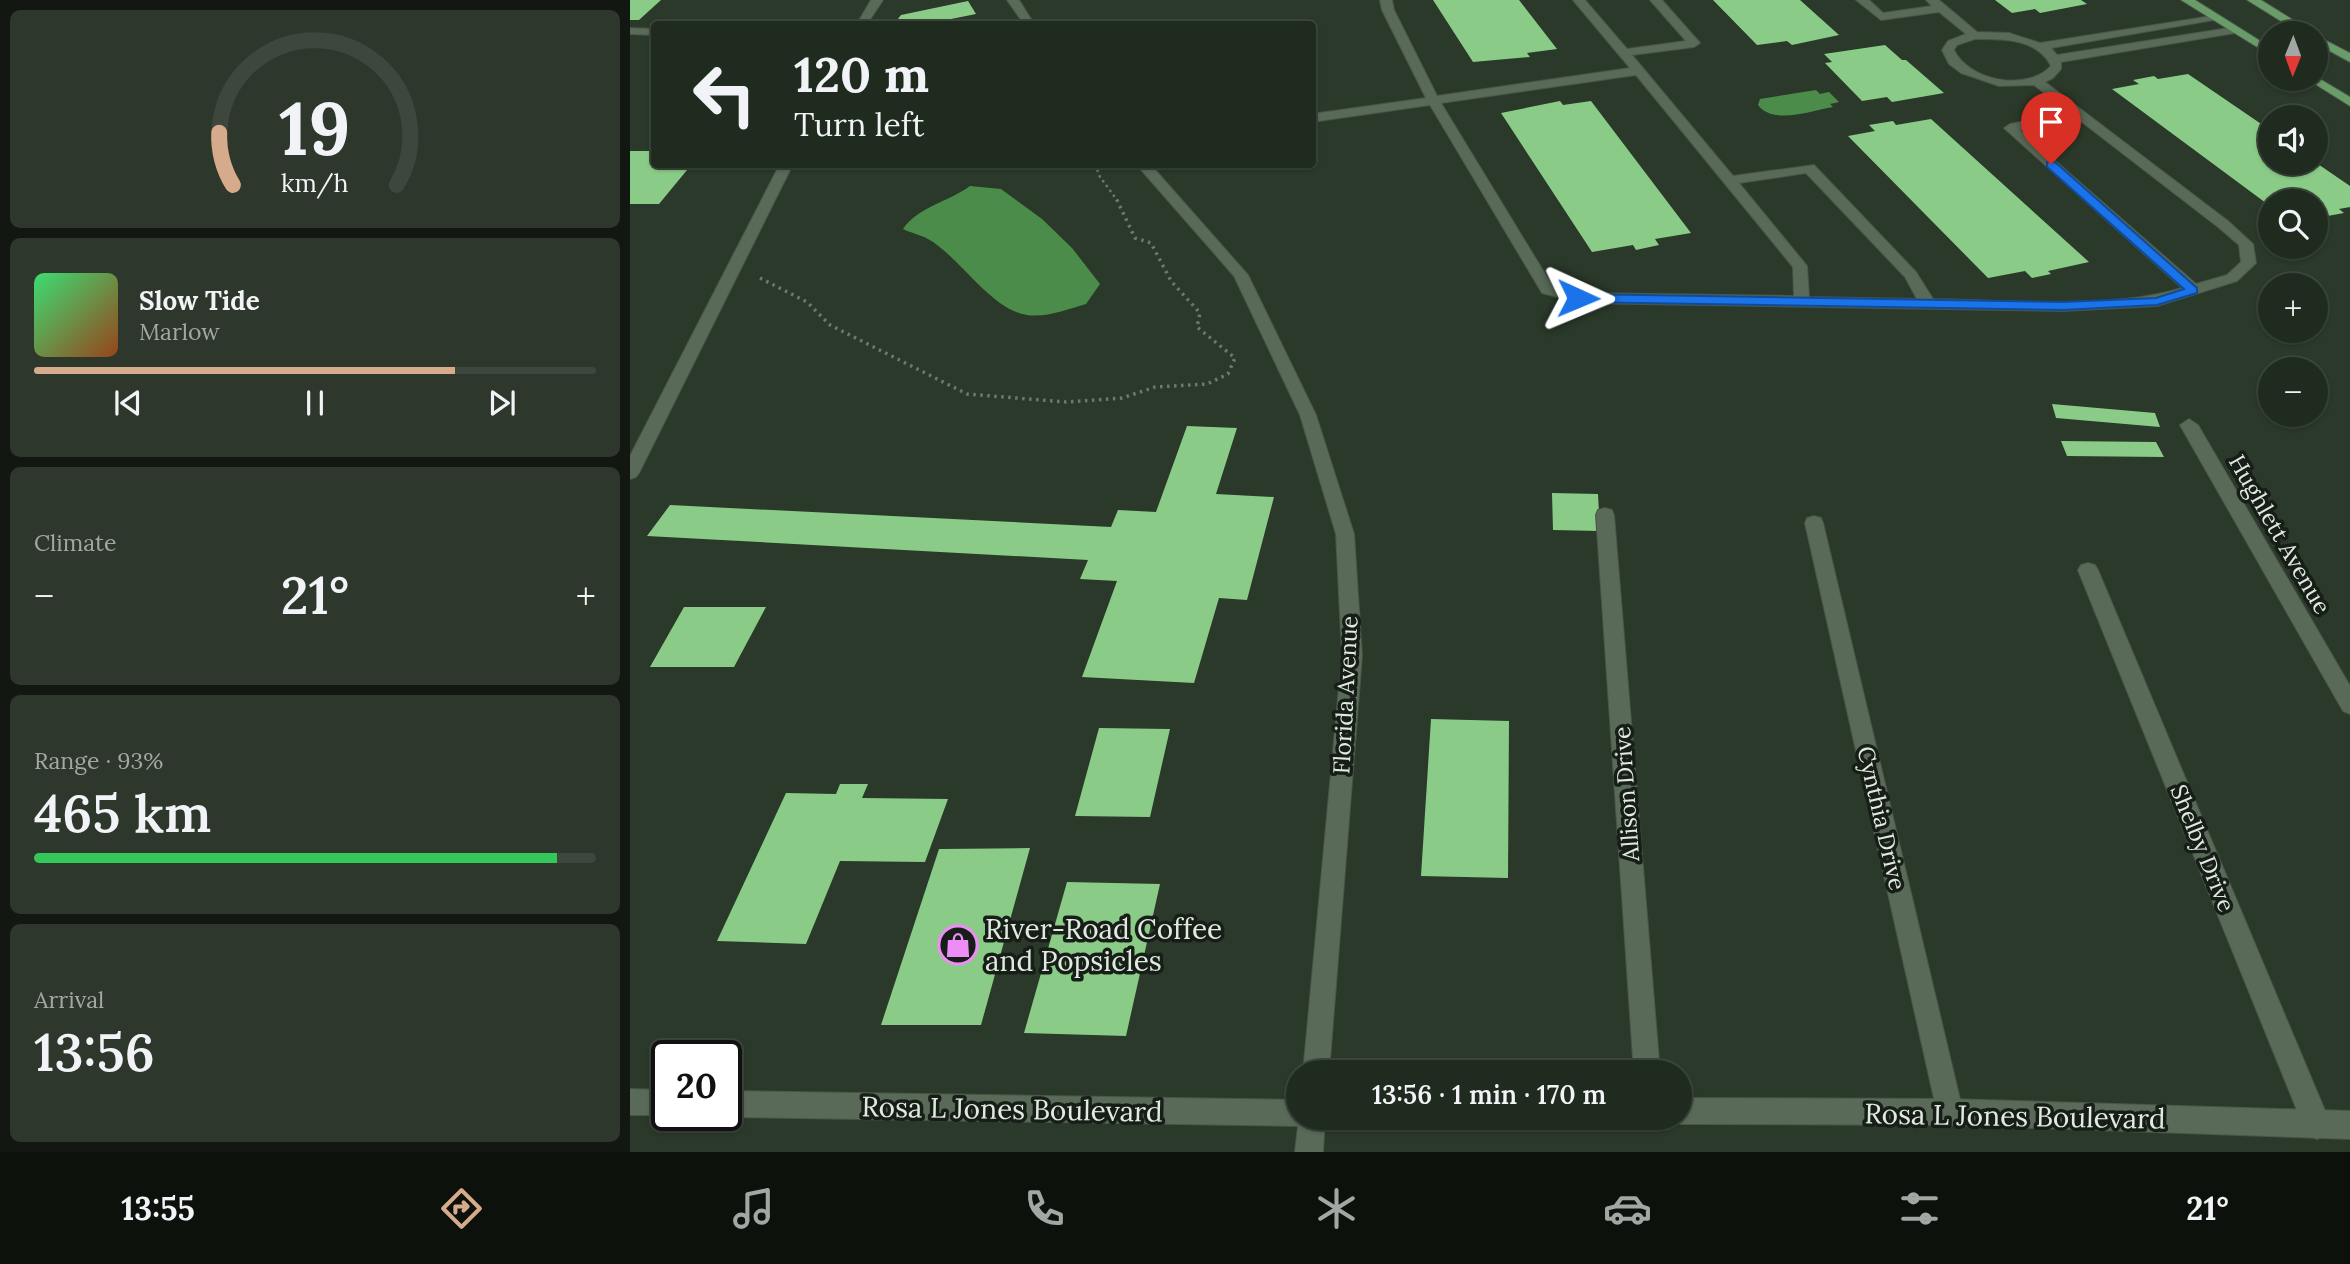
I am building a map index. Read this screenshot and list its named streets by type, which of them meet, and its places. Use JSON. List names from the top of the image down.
{
  "streets": {
    "street": [
      "Hughlett Avenue",
      "Florida Avenue",
      "Allison Drive",
      "Cynthia Drive",
      "Shelby Drive",
      "Rosa L Jones Boulevard"
    ]
  },
  "crossings": [
    ["Cynthia Drive", "Rosa L Jones Boulevard"],
    ["Shelby Drive", "Rosa L Jones Boulevard"]
  ],
  "places": {
    "shop": ["River-Road Coffee and Popsicles"]
  },
  "north": "bottom",
  "page": {
    "map_buttons": ["+", "−"],
    "turn": ["120 m", "Turn left"],
    "song": ["Slow Tide", "Marlow"],
    "tile": [
      "Climate",
      ["Range · 93%", "465 km"],
      ["Arrival", "13:56"]
    ],
    "heat": ["−", "21°", "+"],
    "limit": "20",
    "trip": "13:56 · 1 min · 170 m",
    "tabs": ["13:55", "21°"],
    "gauge": ["19", "km/h"]
  }
}
